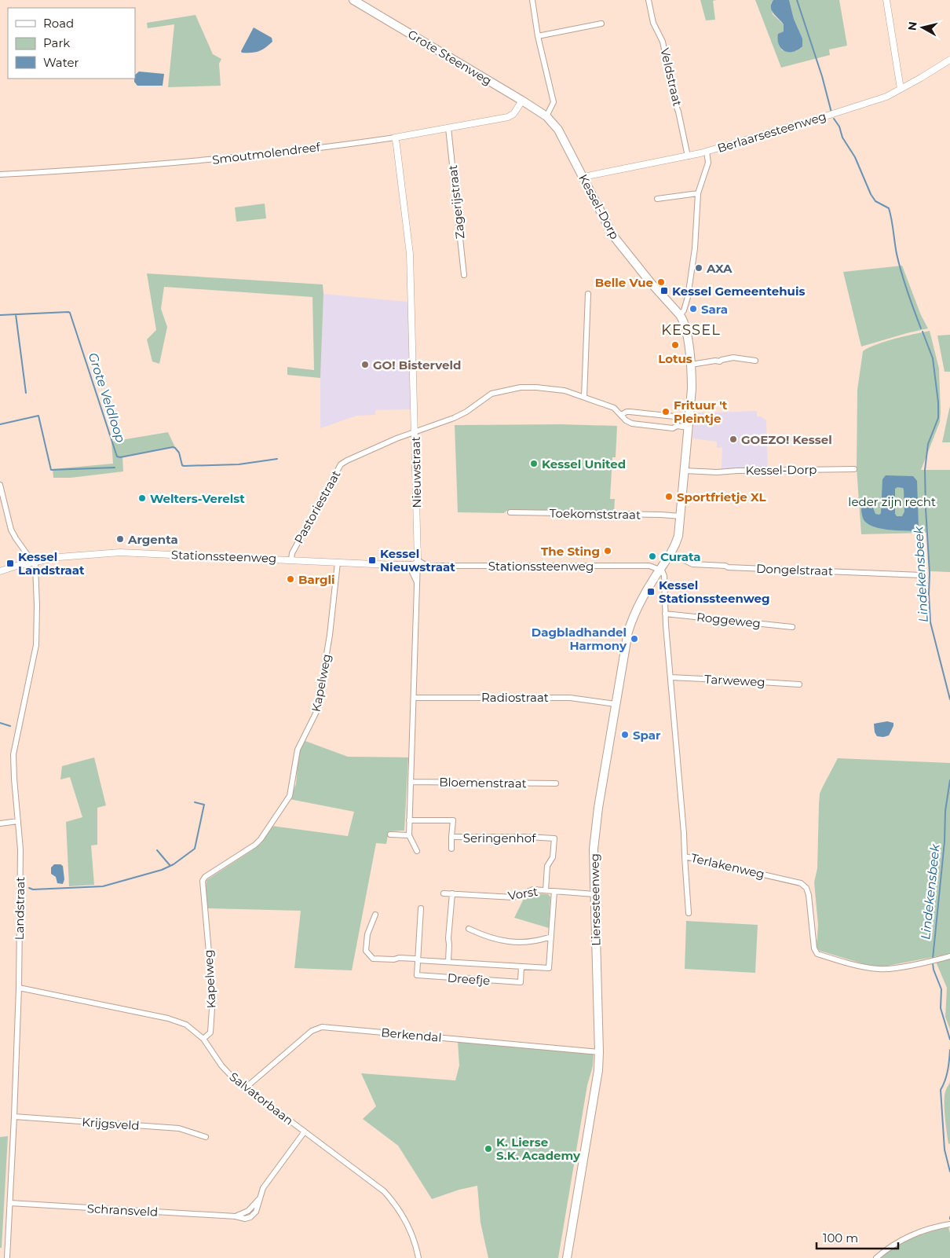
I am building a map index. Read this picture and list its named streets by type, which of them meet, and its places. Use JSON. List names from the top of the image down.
{
  "streets": {
    "main road": ["Grote Steenweg", "Kessel-Dorp", "Liersesteenweg"],
    "street": [
      "Veldstraat",
      "Berlaarsesteenweg",
      "Smoutmolendreef",
      "Zagerijstraat",
      "Nieuwstraat",
      "Pastoriestraat",
      "Toekomststraat",
      "Stationssteenweg",
      "Dongelstraat",
      "Roggeweg",
      "Tarweweg",
      "Kapelweg",
      "Radiostraat",
      "Bloemenstraat",
      "Seringenhof",
      "Terlakenweg",
      "Vorst",
      "Landstraat",
      "Dreefje",
      "Berkendal",
      "Salvatorbaan",
      "Krijgsveld",
      "Schransveld"
    ]
  },
  "crossings": [
    ["Grote Steenweg", "Smoutmolendreef"],
    ["Grote Steenweg", "Kessel-Dorp"],
    ["Veldstraat", "Berlaarsesteenweg"],
    ["Berlaarsesteenweg", "Kessel-Dorp"],
    ["Smoutmolendreef", "Zagerijstraat"],
    ["Smoutmolendreef", "Nieuwstraat"],
    ["Kessel-Dorp", "Toekomststraat"],
    ["Kessel-Dorp", "Dongelstraat"],
    ["Kessel-Dorp", "Liersesteenweg"],
    ["Nieuwstraat", "Pastoriestraat"],
    ["Nieuwstraat", "Stationssteenweg"],
    ["Nieuwstraat", "Radiostraat"],
    ["Nieuwstraat", "Bloemenstraat"],
    ["Nieuwstraat", "Seringenhof"],
    ["Pastoriestraat", "Stationssteenweg"],
    ["Stationssteenweg", "Kapelweg"],
    ["Stationssteenweg", "Terlakenweg"],
    ["Stationssteenweg", "Liersesteenweg"],
    ["Stationssteenweg", "Landstraat"],
    ["Dongelstraat", "Liersesteenweg"],
    ["Roggeweg", "Terlakenweg"],
    ["Tarweweg", "Terlakenweg"],
    ["Kapelweg", "Salvatorbaan"],
    ["Radiostraat", "Liersesteenweg"],
    ["Seringenhof", "Vorst"],
    ["Terlakenweg", "Liersesteenweg"],
    ["Vorst", "Liersesteenweg"],
    ["Liersesteenweg", "Berkendal"],
    ["Landstraat", "Salvatorbaan"],
    ["Landstraat", "Krijgsveld"],
    ["Landstraat", "Schransveld"],
    ["Berkendal", "Salvatorbaan"],
    ["Salvatorbaan", "Schransveld"]
  ],
  "districts": ["KESSEL"],
  "water": ["Grote Veldloop", "Lindekensbeek"],
  "parks": ["Ieder zijn recht"],
  "places": {
    "other": [
      "AXA",
      "Belle Vue",
      "Sara",
      "Lotus",
      "GO! Bisterveld",
      "Frituur 't Pleintje",
      "GOEZO! Kessel",
      "Kessel United",
      "Sportfrietje XL",
      "Welters-Verelst",
      "Argenta",
      "The Sting",
      "Curata",
      "Bargli",
      "Dagbladhandel Harmony",
      "Spar",
      "K. Lierse S.K. Academy"
    ],
    "transit": [
      "Kessel Gemeentehuis",
      "Kessel Nieuwstraat",
      "Kessel Landstraat",
      "Kessel Stationssteenweg"
    ]
  },
  "legend": ["Road", "Park", "Water"],
  "scale_bar": "100 m",
  "north": "left"
}
